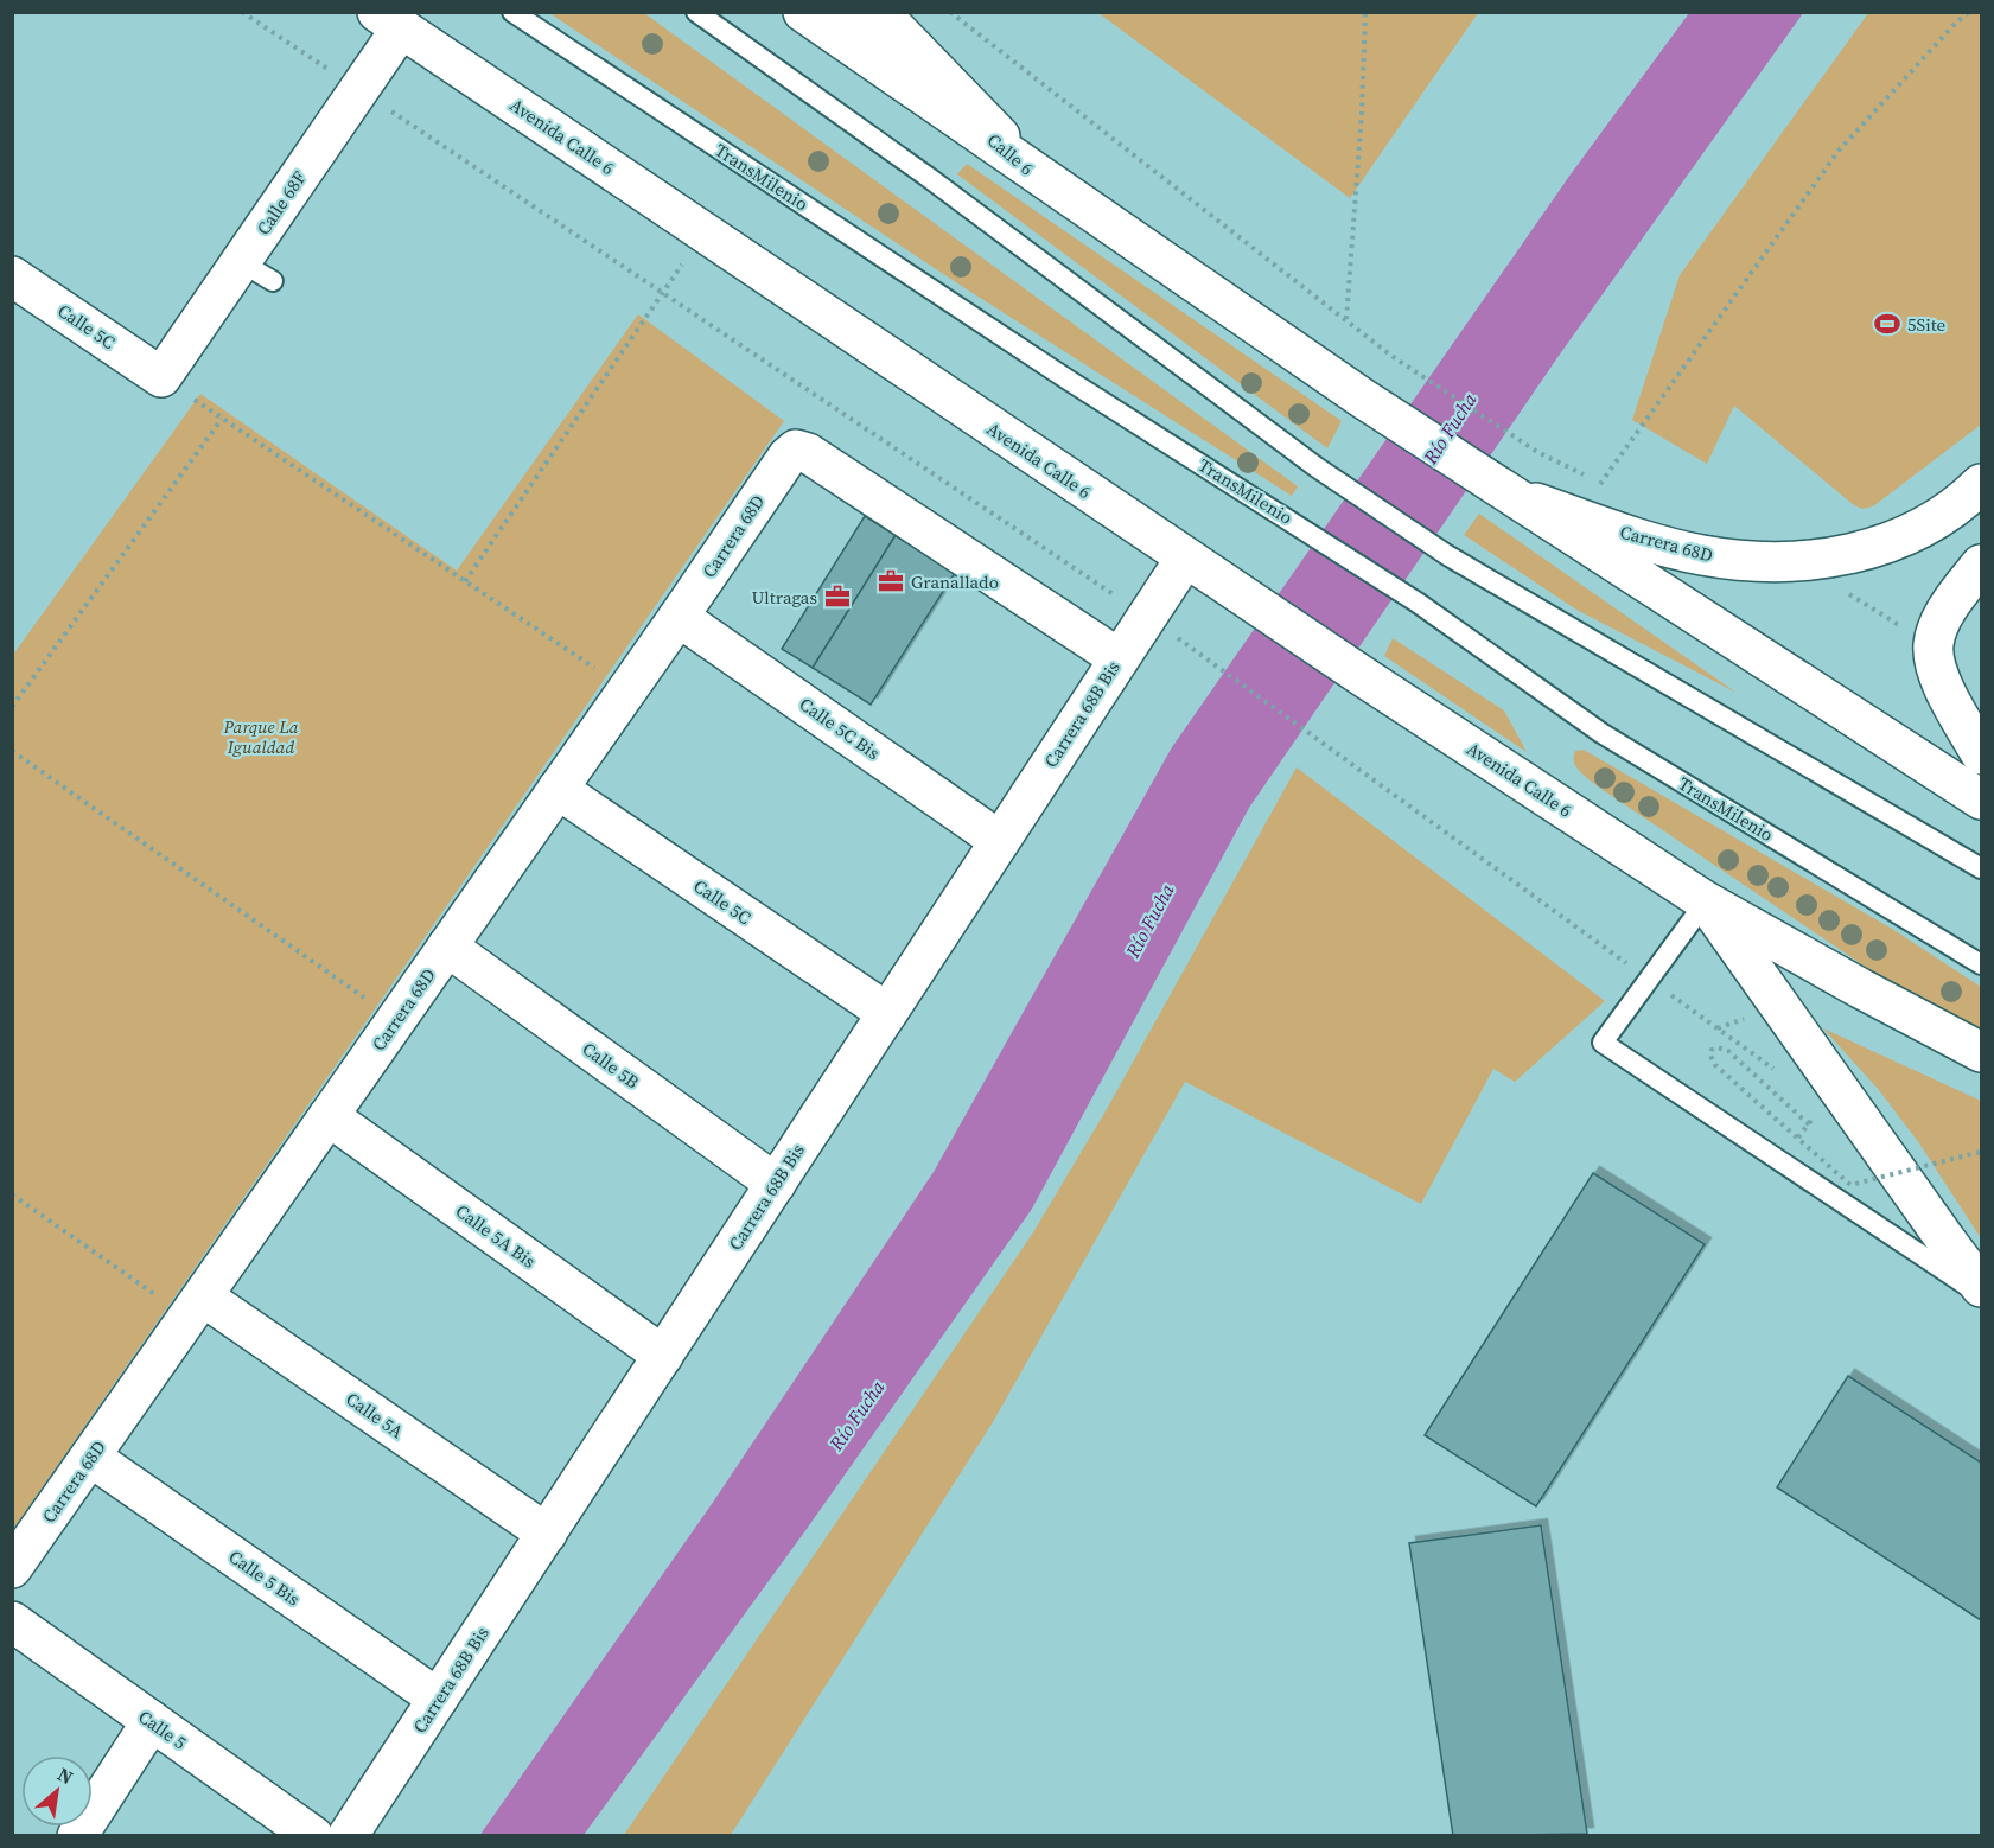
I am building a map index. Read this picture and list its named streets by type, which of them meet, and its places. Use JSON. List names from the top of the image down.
{
  "streets": {
    "main road": [
      "Avenida Calle 6",
      "Calle 6",
      "Calle 68F",
      "Calle 5C",
      "Carrera 68D",
      "Carrera 68B Bis",
      "Calle 5C Bis",
      "Calle 5B",
      "Calle 5A Bis",
      "Calle 5A",
      "Calle 5 Bis",
      "Calle 5"
    ],
    "lane": ["TransMilenio"]
  },
  "crossings": [
    ["Avenida Calle 6", "Calle 68F"],
    ["Avenida Calle 6", "Carrera 68B Bis"],
    ["Calle 68F", "Calle 5C"],
    ["Calle 5C", "Carrera 68D"],
    ["Calle 5C", "Carrera 68B Bis"],
    ["Carrera 68D", "Carrera 68B Bis"],
    ["Carrera 68D", "Calle 5C Bis"],
    ["Carrera 68D", "Calle 5B"],
    ["Carrera 68D", "Calle 5A Bis"],
    ["Carrera 68D", "Calle 5A"],
    ["Carrera 68D", "Calle 5 Bis"],
    ["Carrera 68B Bis", "Calle 5C Bis"],
    ["Carrera 68B Bis", "Calle 5B"],
    ["Carrera 68B Bis", "Calle 5A Bis"],
    ["Carrera 68B Bis", "Calle 5A"],
    ["Carrera 68B Bis", "Calle 5 Bis"]
  ],
  "water": ["Río Fucha"],
  "parks": ["Parque La Igualdad"],
  "places": {
    "sports": ["5Site"],
    "office": ["Granallado", "Ultragas"]
  },
  "north": "top right"
}
